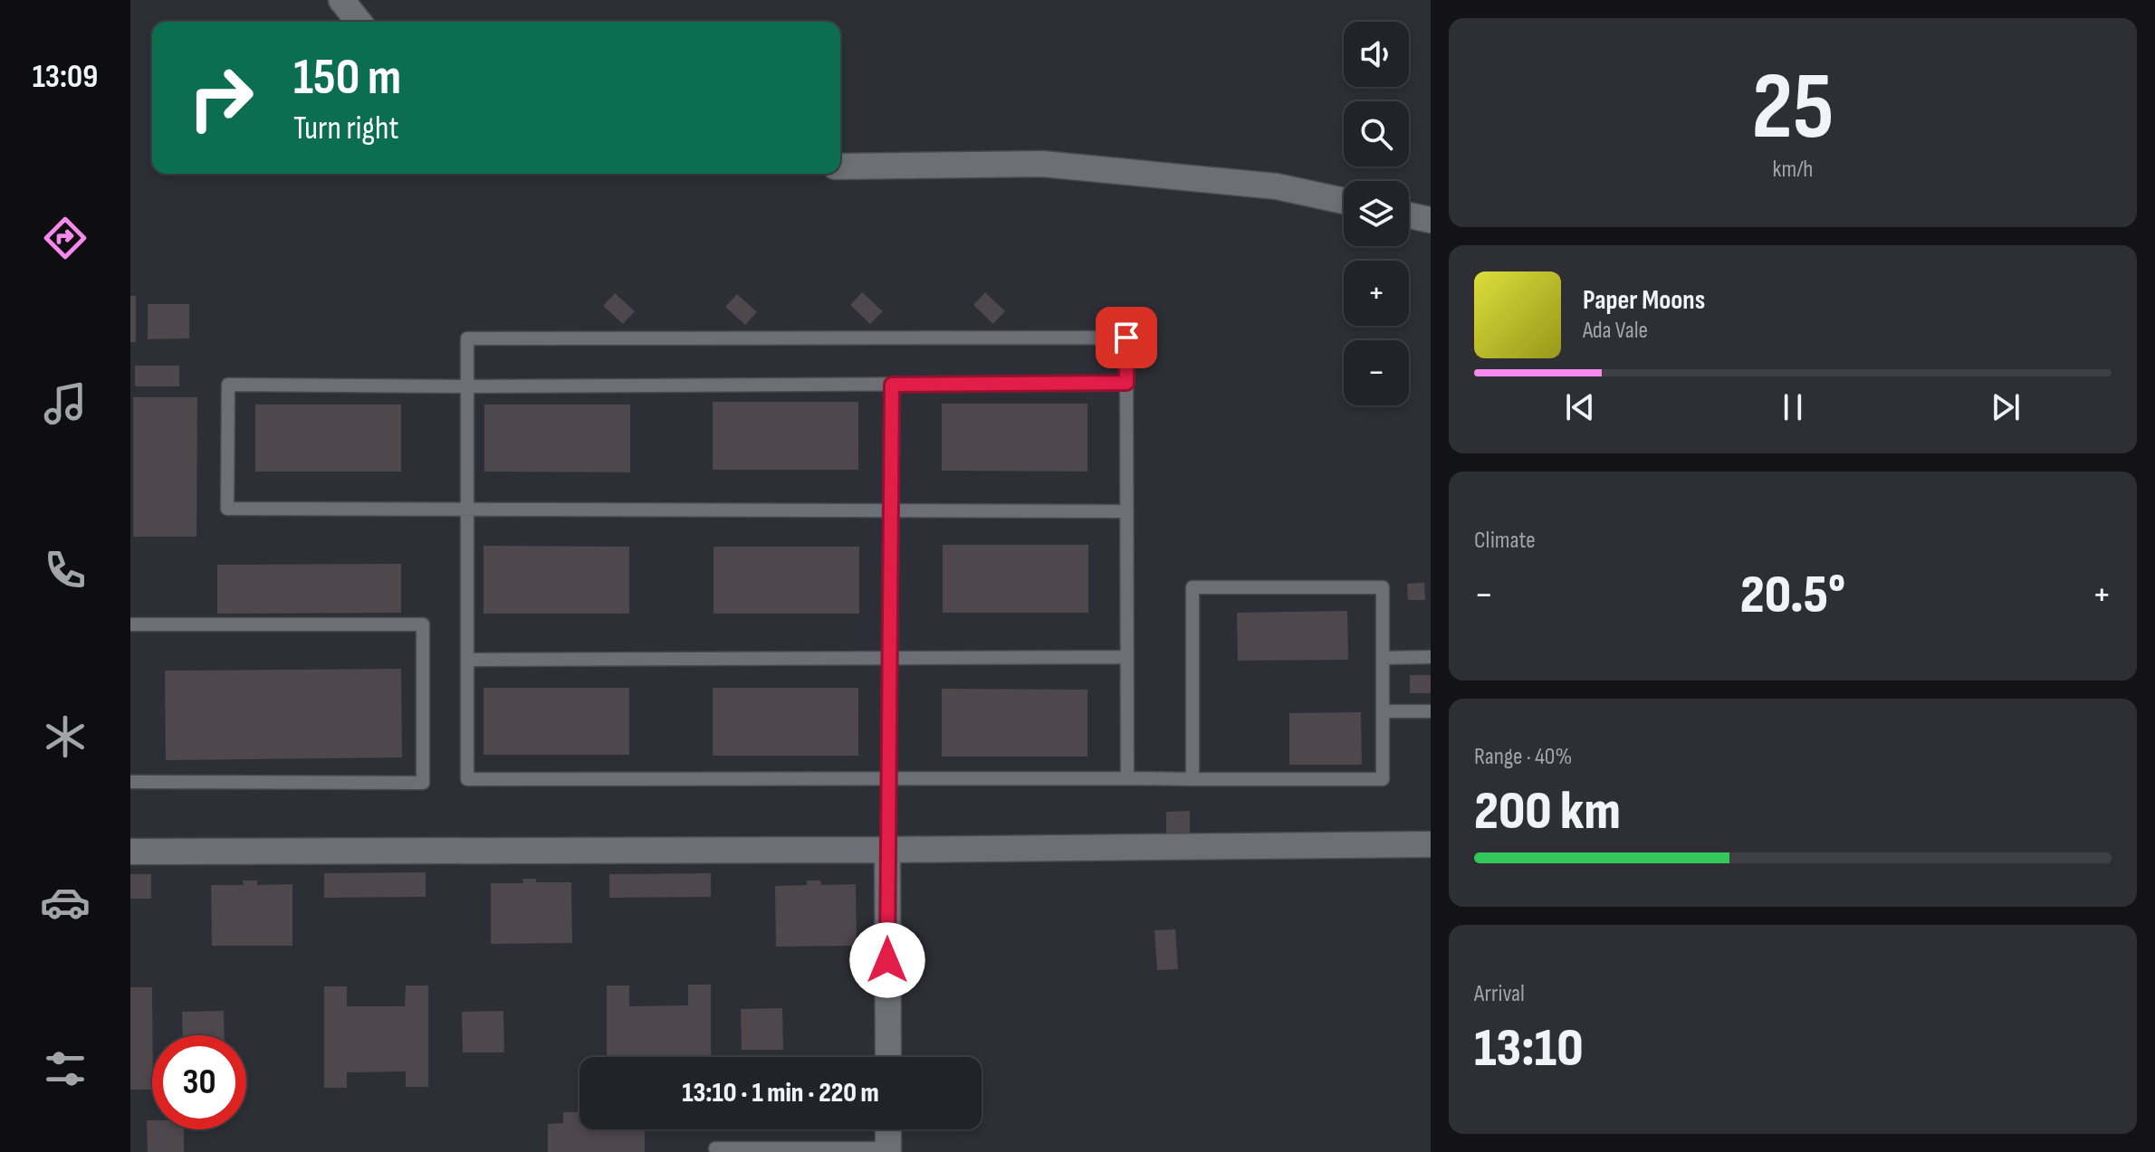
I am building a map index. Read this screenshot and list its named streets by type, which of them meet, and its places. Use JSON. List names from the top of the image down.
{
  "page": {
    "tabs": "13:09",
    "tile": [
      ["25", "km/h"],
      "Climate",
      ["Range · 40%", "200 km"],
      ["Arrival", "13:10"]
    ],
    "map_buttons": ["+", "−"],
    "turn": ["150 m", "Turn right"],
    "song": ["Paper Moons", "Ada Vale"],
    "heat": ["−", "20.5°", "+"],
    "limit": "30",
    "trip": "13:10 · 1 min · 220 m"
  }
}
